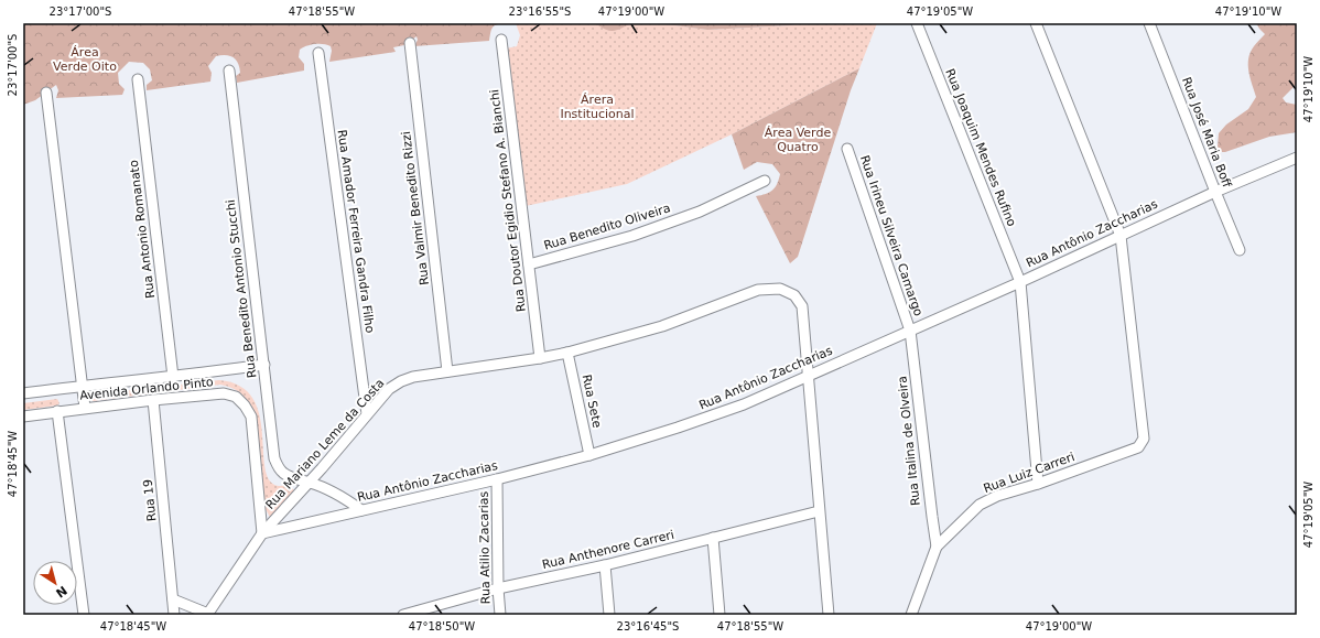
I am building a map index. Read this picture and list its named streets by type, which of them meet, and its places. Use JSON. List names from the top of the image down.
{
  "streets": {
    "street": [
      "Rua José Maria Boff",
      "Rua Joaquim Mendes Rufino",
      "Rua Doutor Egidio Stefano A. Bianchi",
      "Rua Valmir Benedito Rizzi",
      "Rua Benedito Oliveira",
      "Rua Antonio Romanato",
      "Rua Amador Ferreira Gandra Filho",
      "Rua Antônio Zaccharias",
      "Rua Irineu Silveira Camargo",
      "Rua Benedito Antonio Stucchi",
      "Avenida Orlando Pinto",
      "Rua Sete",
      "Rua Italina de Olveira",
      "Rua Mariano Leme da Costa",
      "Rua Luiz Carreri",
      "Rua 19",
      "Rua Atilio Zacarias",
      "Rua Anthenore Carreri"
    ]
  },
  "crossings": [
    ["Rua José Maria Boff", "Rua Antônio Zaccharias"],
    ["Rua Joaquim Mendes Rufino", "Rua Antônio Zaccharias"],
    ["Rua Joaquim Mendes Rufino", "Rua Luiz Carreri"],
    ["Rua Doutor Egidio Stefano A. Bianchi", "Rua Benedito Oliveira"],
    ["Rua Doutor Egidio Stefano A. Bianchi", "Rua Mariano Leme da Costa"],
    ["Rua Valmir Benedito Rizzi", "Rua Mariano Leme da Costa"],
    ["Rua Antonio Romanato", "Avenida Orlando Pinto"],
    ["Rua Amador Ferreira Gandra Filho", "Rua Mariano Leme da Costa"],
    ["Rua Antônio Zaccharias", "Rua Irineu Silveira Camargo"],
    ["Rua Antônio Zaccharias", "Rua Benedito Antonio Stucchi"],
    ["Rua Antônio Zaccharias", "Avenida Orlando Pinto"],
    ["Rua Antônio Zaccharias", "Rua Sete"],
    ["Rua Antônio Zaccharias", "Rua Italina de Olveira"],
    ["Rua Antônio Zaccharias", "Rua Mariano Leme da Costa"],
    ["Rua Antônio Zaccharias", "Rua Luiz Carreri"],
    ["Rua Antônio Zaccharias", "Rua Atilio Zacarias"],
    ["Rua Irineu Silveira Camargo", "Rua Italina de Olveira"],
    ["Rua Benedito Antonio Stucchi", "Avenida Orlando Pinto"],
    ["Rua Benedito Antonio Stucchi", "Rua Mariano Leme da Costa"],
    ["Avenida Orlando Pinto", "Rua Mariano Leme da Costa"],
    ["Avenida Orlando Pinto", "Rua 19"],
    ["Rua Sete", "Rua Mariano Leme da Costa"],
    ["Rua Italina de Olveira", "Rua Luiz Carreri"],
    ["Rua Atilio Zacarias", "Rua Anthenore Carreri"]
  ],
  "parks": ["Área Verde Oito", "Árera Institucional", "Área Verde Quatro"],
  "north": "bottom right",
  "coordinates": [
    "23°17'00\"S",
    "47°18'55\"W",
    "23°16'55\"S",
    "47°19'00\"W",
    "47°19'05\"W",
    "47°19'10\"W",
    "47°18'45\"W",
    "47°18'50\"W",
    "23°16'45\"S"
  ]
}
